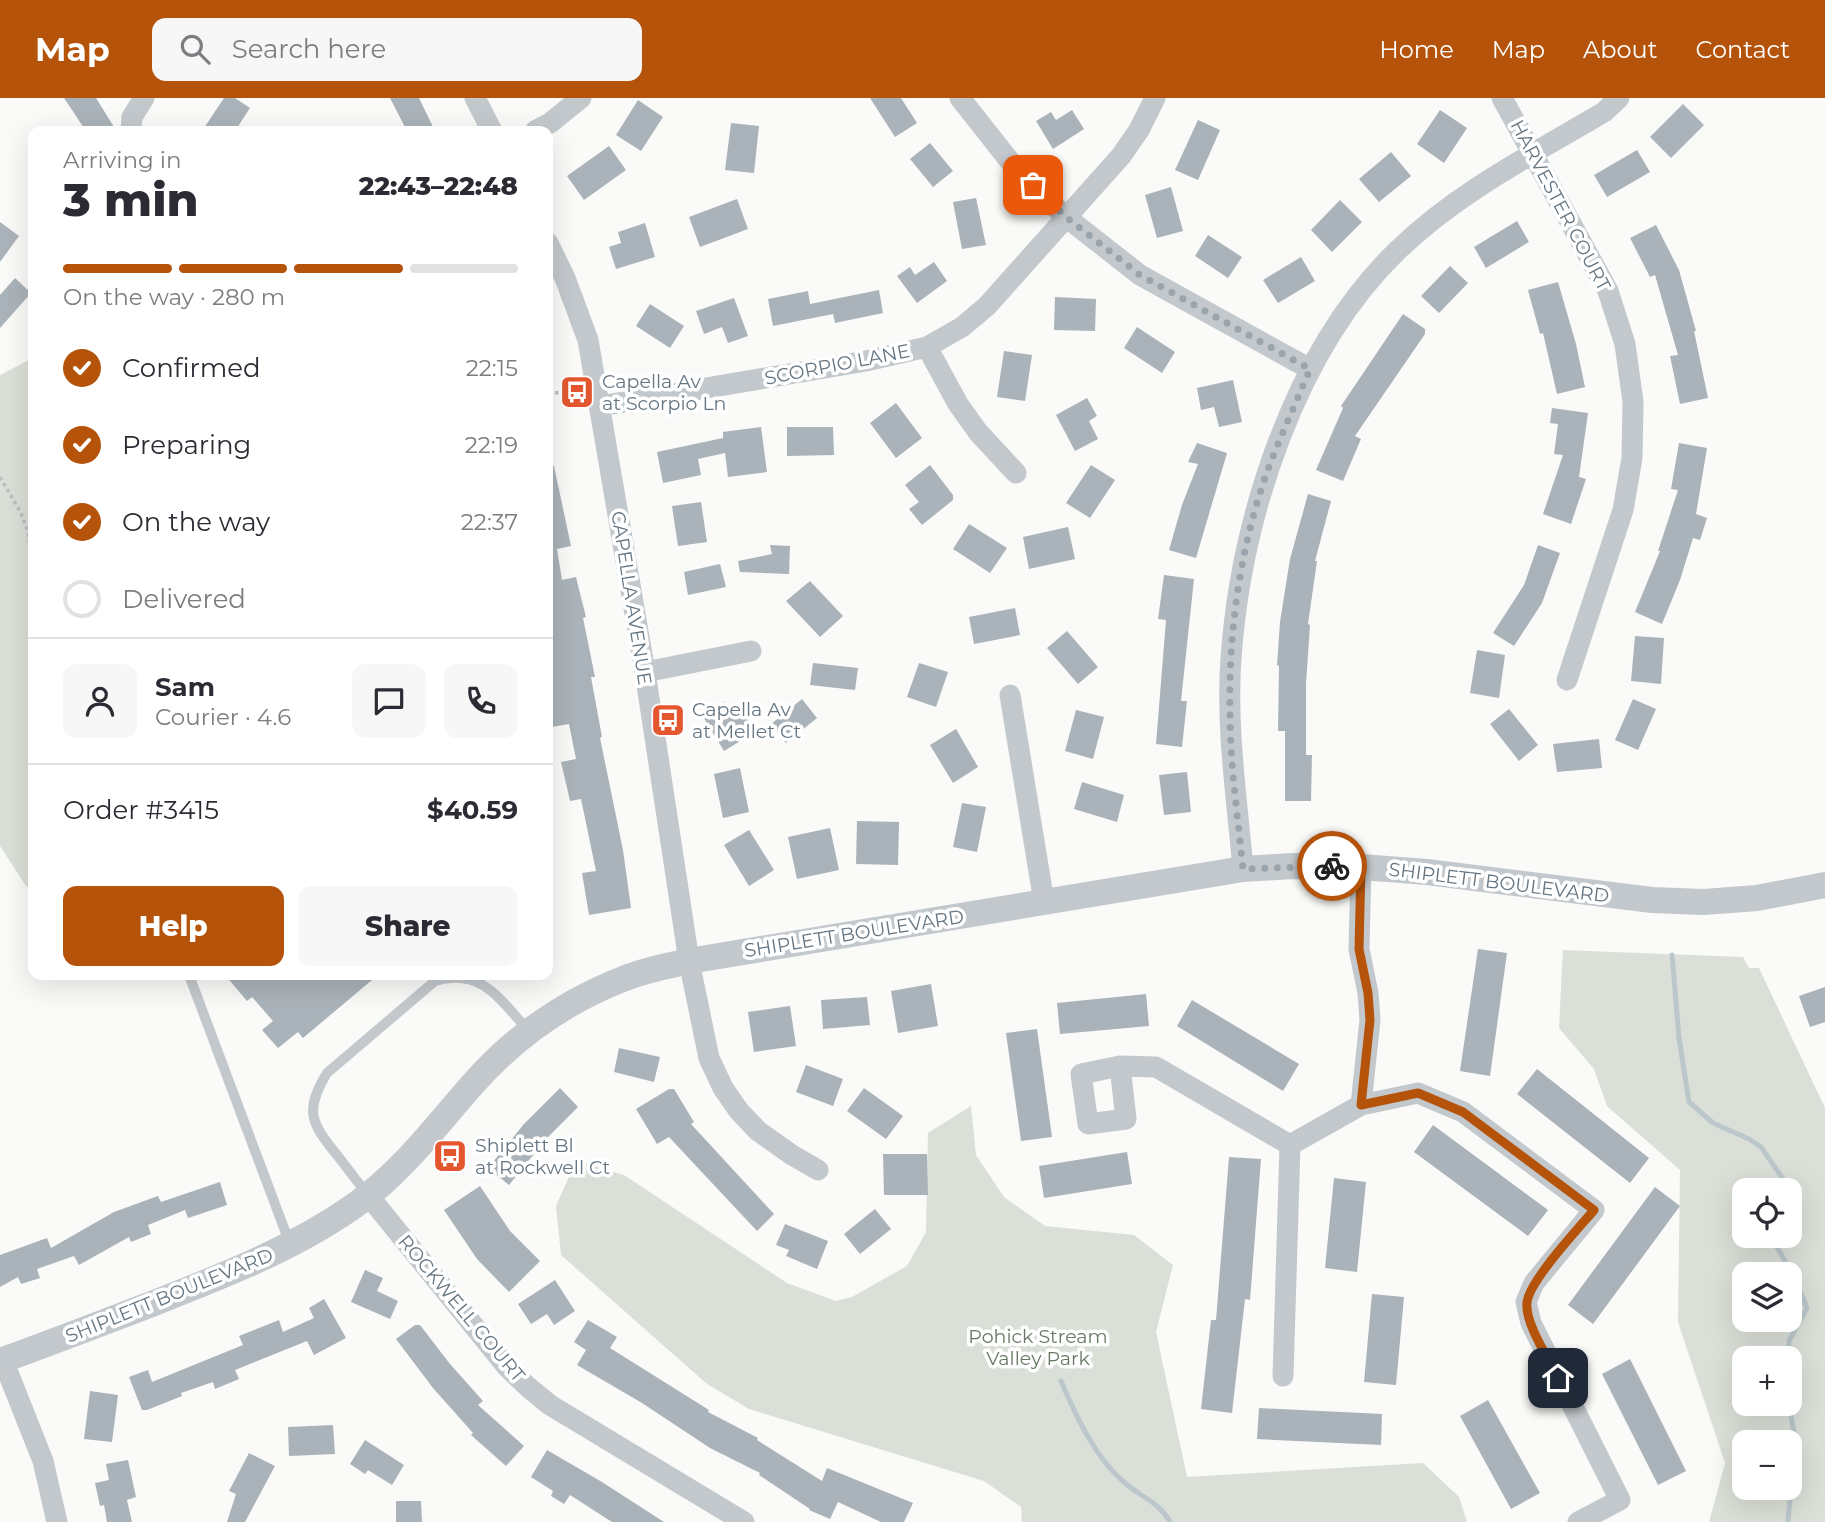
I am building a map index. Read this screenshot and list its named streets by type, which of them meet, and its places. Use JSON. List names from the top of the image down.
{
  "streets": {
    "street": [
      "HARVESTER COURT",
      "SCORPIO LANE",
      "CAPELLA AVENUE",
      "SHIPLETT BOULEVARD",
      "ROCKWELL COURT"
    ]
  },
  "crossings": [
    ["SCORPIO LANE", "CAPELLA AVENUE"],
    ["CAPELLA AVENUE", "SHIPLETT BOULEVARD"],
    ["SHIPLETT BOULEVARD", "ROCKWELL COURT"]
  ],
  "parks": ["Pohick Stream Valley Park"],
  "places": {
    "bus stop": ["Capella Av at Scorpio Ln", "Capella Av at Mellet Ct", "Shiplett Bl at Rockwell Ct"]
  },
  "page": {
    "header": "Map",
    "search": "Search here",
    "nav": [
      "Home",
      "Map",
      "About",
      "Contact"
    ],
    "heading": ["3 min", "Arriving in", "22:43–22:48"],
    "panel": [
      "Sam",
      "Courier · 4.6",
      "Order #3415",
      "$40.59"
    ],
    "bar": "On the way · 280 m",
    "list": [
      ["Confirmed", "22:15"],
      ["Preparing", "22:19"],
      ["On the way", "22:37"],
      "Delivered"
    ],
    "buttons": ["Help", "Share"],
    "map_buttons": ["+", "−"]
  }
}
